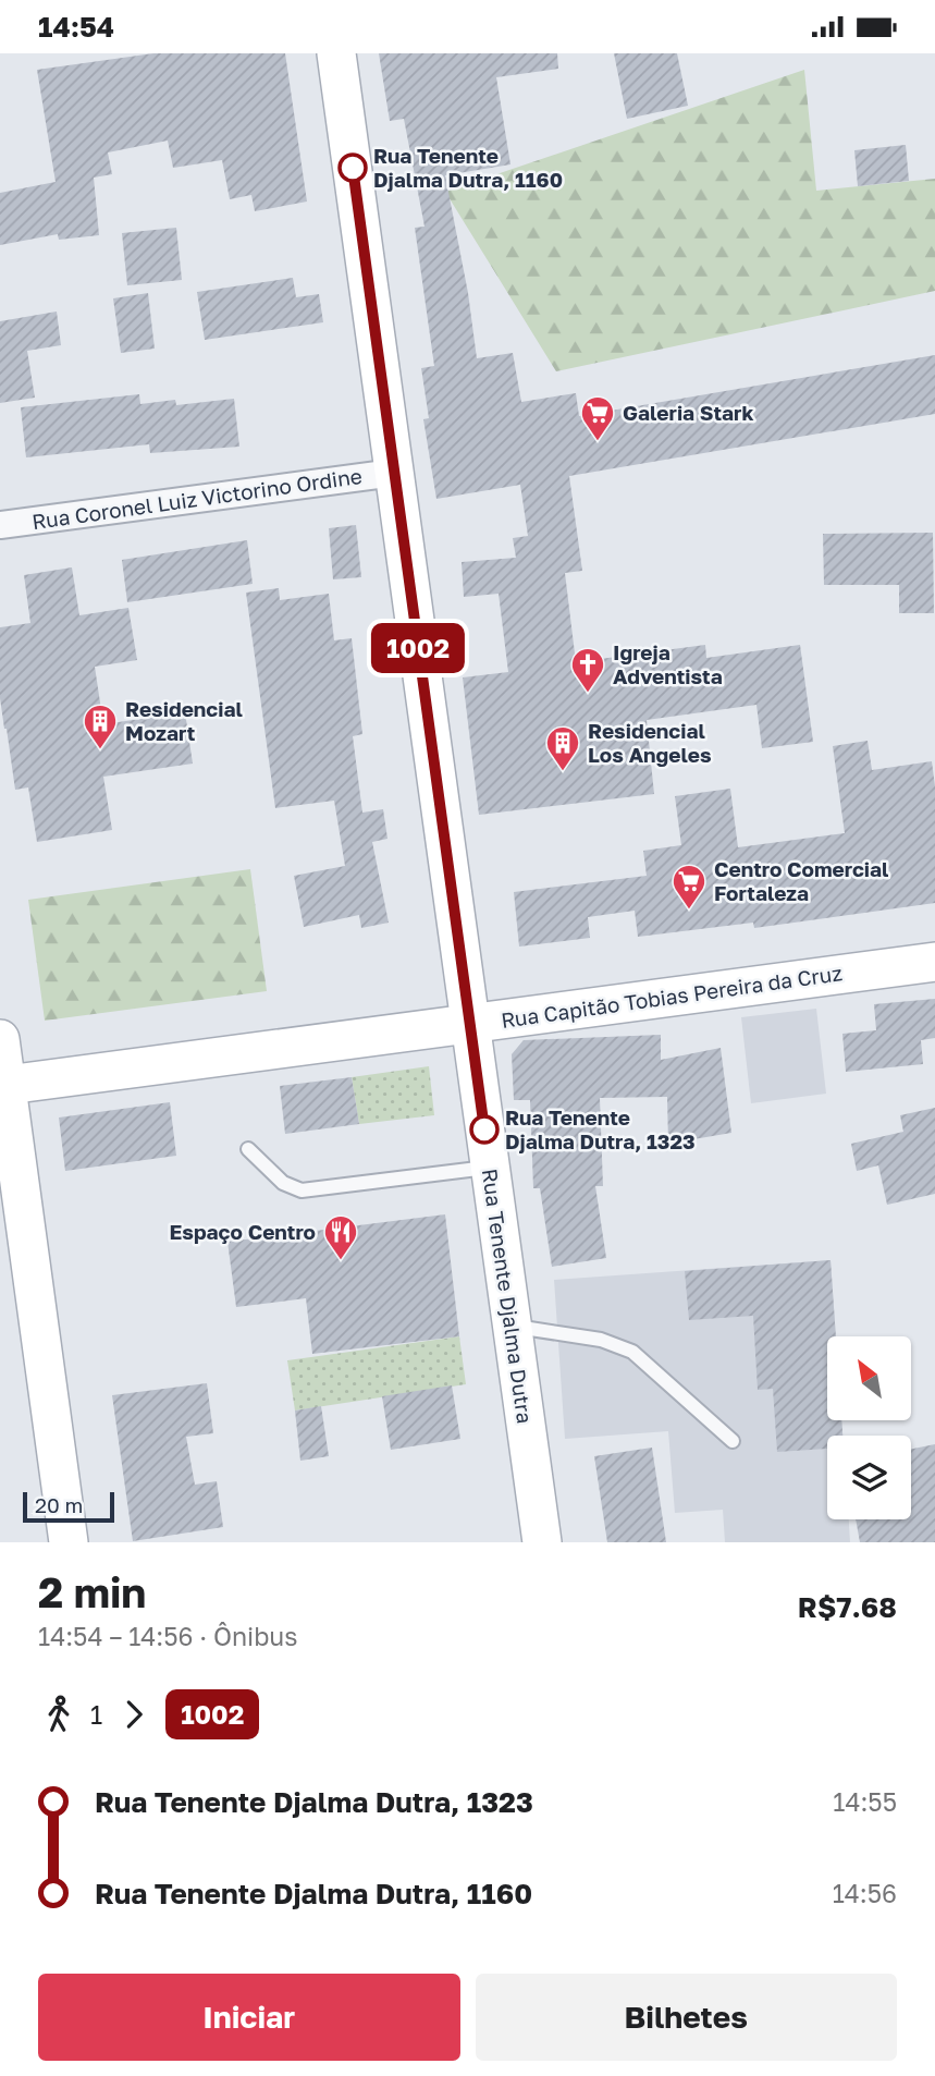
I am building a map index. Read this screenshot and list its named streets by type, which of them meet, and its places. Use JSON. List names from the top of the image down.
{
  "streets": {
    "main road": ["Rua Capitão Tobias Pereira da Cruz", "Rua Tenente Djalma Dutra"],
    "street": ["Rua Coronel Luiz Victorino Ordine"]
  },
  "crossings": [
    ["Rua Coronel Luiz Victorino Ordine", "Rua Tenente Djalma Dutra"],
    ["Rua Capitão Tobias Pereira da Cruz", "Rua Tenente Djalma Dutra"]
  ],
  "places": {
    "other": ["Rua Tenente Djalma Dutra, 1160", "Rua Tenente Djalma Dutra, 1323"],
    "supermarket": ["Galeria Stark", "Centro Comercial Fortaleza"],
    "church": ["Igreja Adventista"],
    "building": ["Residencial Mozart", "Residencial Los Angeles"],
    "restaurant": ["Espaço Centro"]
  },
  "lines": ["bus line 1002"],
  "scale_bar": "20 m",
  "north": "top left",
  "page": {
    "status": "14:54",
    "on_map": "1002",
    "scale": "20 m",
    "heading": ["2 min", "14:54 – 14:56 · Ônibus", "R$7.68"],
    "legs": ["1", "1002"],
    "list": [
      {
        "name": "Rua Tenente Djalma Dutra, 1323",
        "value": "14:55"
      },
      {
        "name": "Rua Tenente Djalma Dutra, 1160",
        "value": "14:56"
      }
    ],
    "buttons": ["Iniciar", "Bilhetes"]
  }
}
